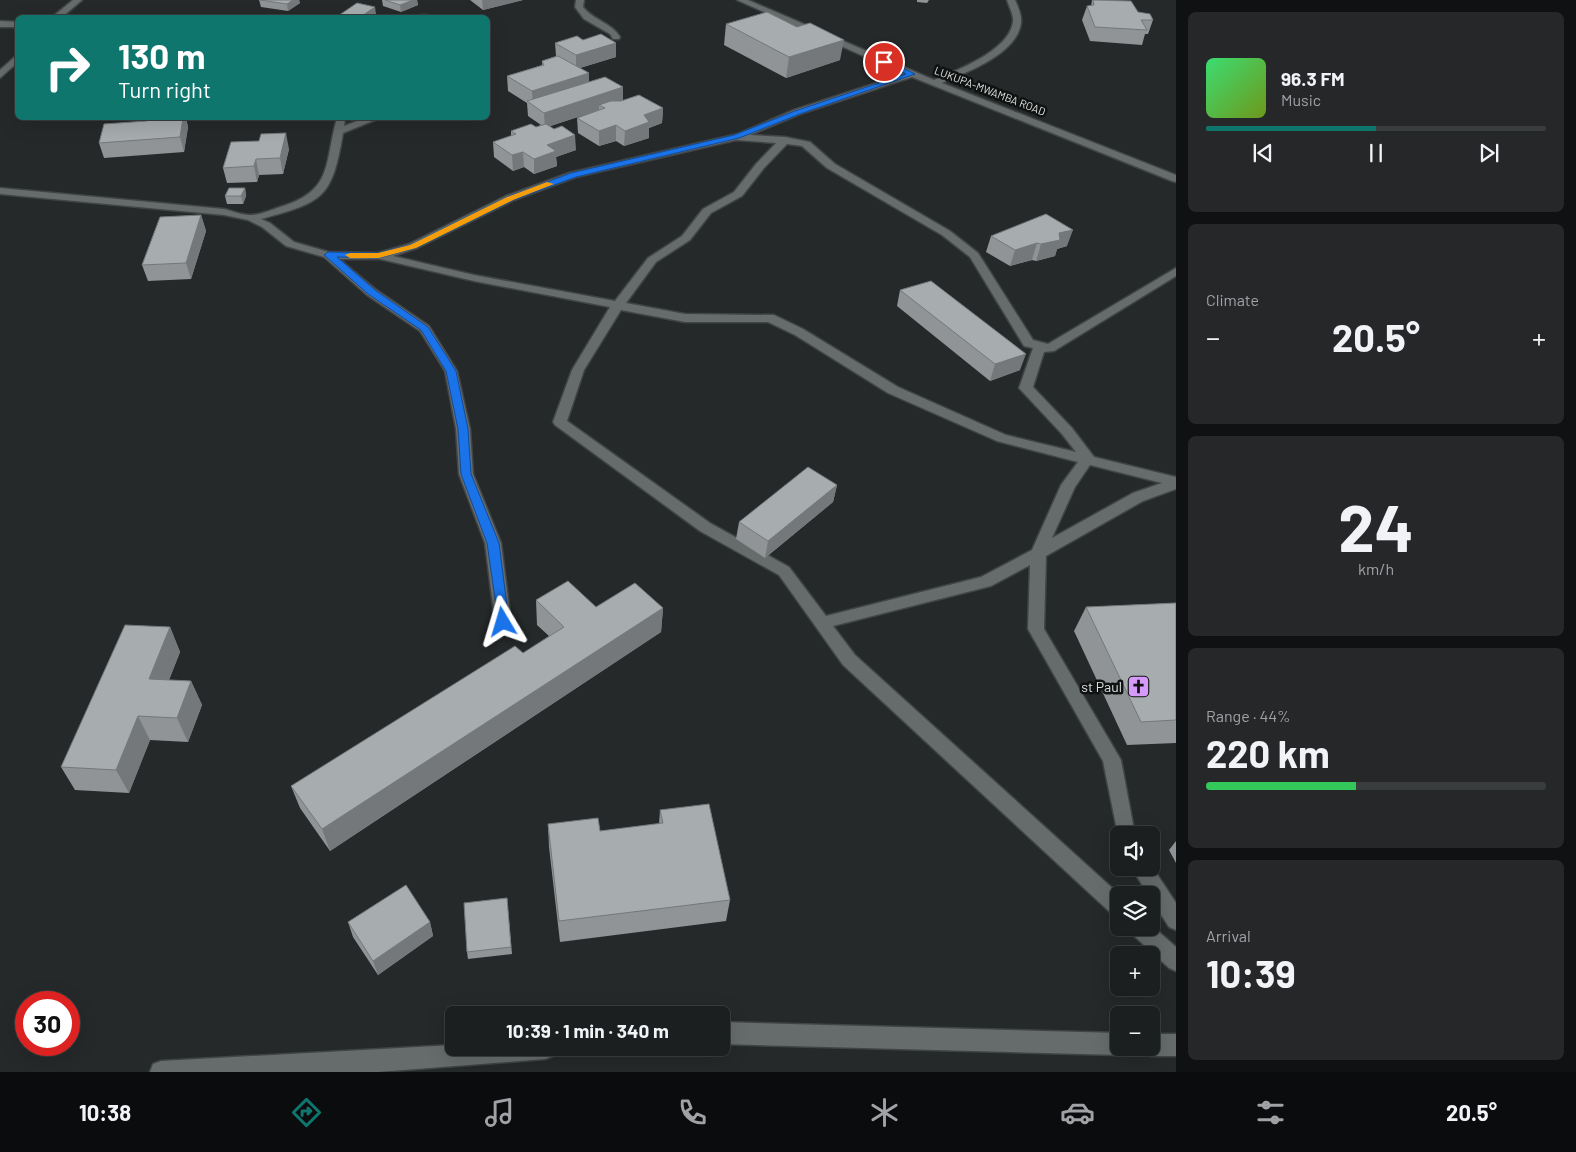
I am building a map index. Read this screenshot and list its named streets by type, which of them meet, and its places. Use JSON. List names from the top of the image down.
{
  "streets": {
    "street": ["LUKUPA-MWAMBA ROAD"]
  },
  "places": {
    "church": ["st Paul"]
  },
  "page": {
    "turn": ["130 m", "Turn right"],
    "song": ["96.3 FM", "Music"],
    "tile": [
      "Climate",
      ["24", "km/h"],
      ["Range · 44%", "220 km"],
      ["Arrival", "10:39"]
    ],
    "heat": ["−", "20.5°", "+"],
    "map_buttons": ["+", "−"],
    "limit": "30",
    "trip": "10:39 · 1 min · 340 m",
    "tabs": ["10:38", "20.5°"]
  }
}
